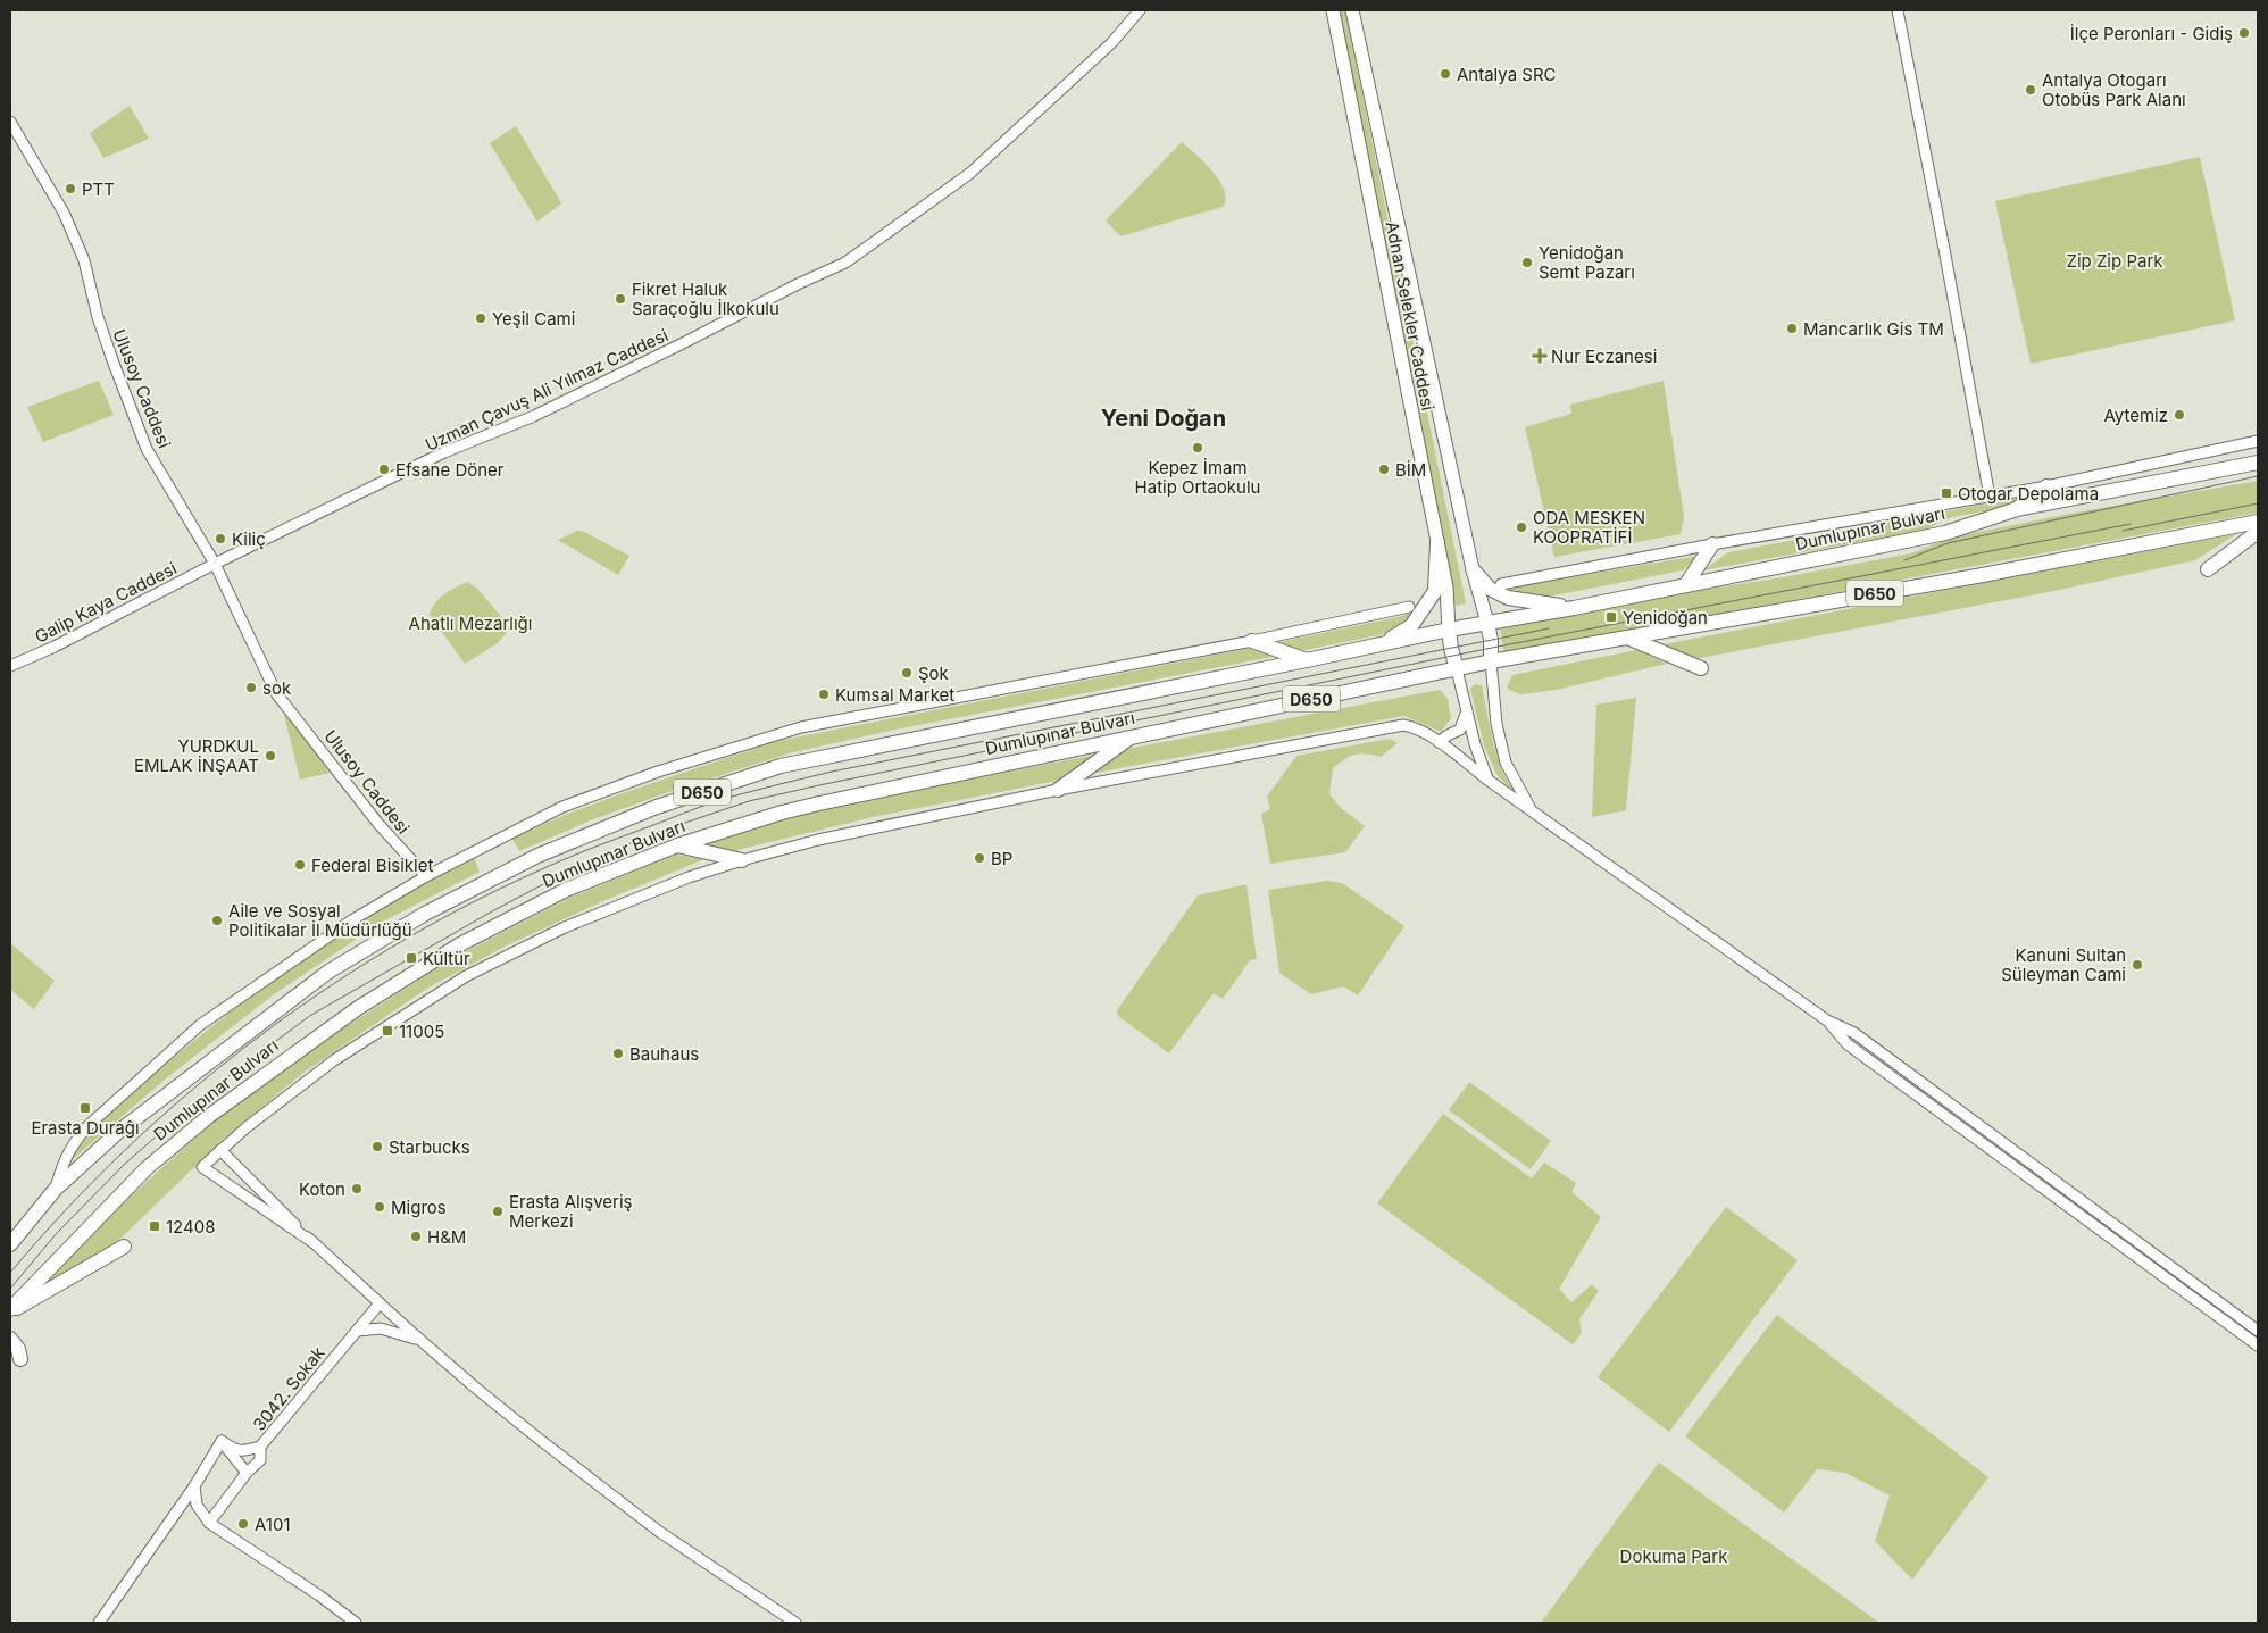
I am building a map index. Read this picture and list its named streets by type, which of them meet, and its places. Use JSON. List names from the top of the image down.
{
  "streets": {
    "highway": ["Dumlupınar Bulvarı", "D650"],
    "main road": ["Adnan Selekler Caddesi"],
    "street": [
      "Ulusoy Caddesi",
      "Uzman Çavuş Ali Yılmaz Caddesi",
      "Galip Kaya Caddesi",
      "3042. Sokak"
    ]
  },
  "crossings": [
    ["Adnan Selekler Caddesi", "Dumlupınar Bulvarı"],
    ["Ulusoy Caddesi", "Uzman Çavuş Ali Yılmaz Caddesi"],
    ["Ulusoy Caddesi", "Dumlupınar Bulvarı"],
    ["Ulusoy Caddesi", "Galip Kaya Caddesi"],
    ["Uzman Çavuş Ali Yılmaz Caddesi", "Galip Kaya Caddesi"]
  ],
  "districts": ["Yeni Doğan"],
  "parks": ["Zip Zip Park", "Ahatlı Mezarlığı", "Dokuma Park"],
  "places": {
    "other": [
      "İlçe Peronları - Gidiş",
      "Antalya SRC",
      "Antalya Otogarı Otobüs Park Alanı",
      "PTT",
      "Yenidoğan Semt Pazarı",
      "Fikret Haluk Saraçoğlu İlkokulu",
      "Yeşil Cami",
      "Mancarlık Gis TM",
      "Aytemiz",
      "Kepez İmam Hatip Ortaokulu",
      "Efsane Döner",
      "BİM",
      "ODA MESKEN KOOPRATİFİ",
      "Kiliç",
      "Şok",
      "sok",
      "Kumsal Market",
      "YURDKUL EMLAK İNŞAAT",
      "BP",
      "Federal Bisiklet",
      "Aile ve Sosyal Politikalar İl Müdürlüğü",
      "Kanuni Sultan Süleyman Cami",
      "Bauhaus",
      "Starbucks",
      "Koton",
      "Migros",
      "Erasta Alışveriş Merkezi",
      "H&M",
      "A101"
    ],
    "health": ["Nur Eczanesi"],
    "transit": [
      "Otogar Depolama",
      "Yenidoğan",
      "Kültür",
      "11005",
      "Erasta Duraĝı",
      "12408"
    ]
  }
}
